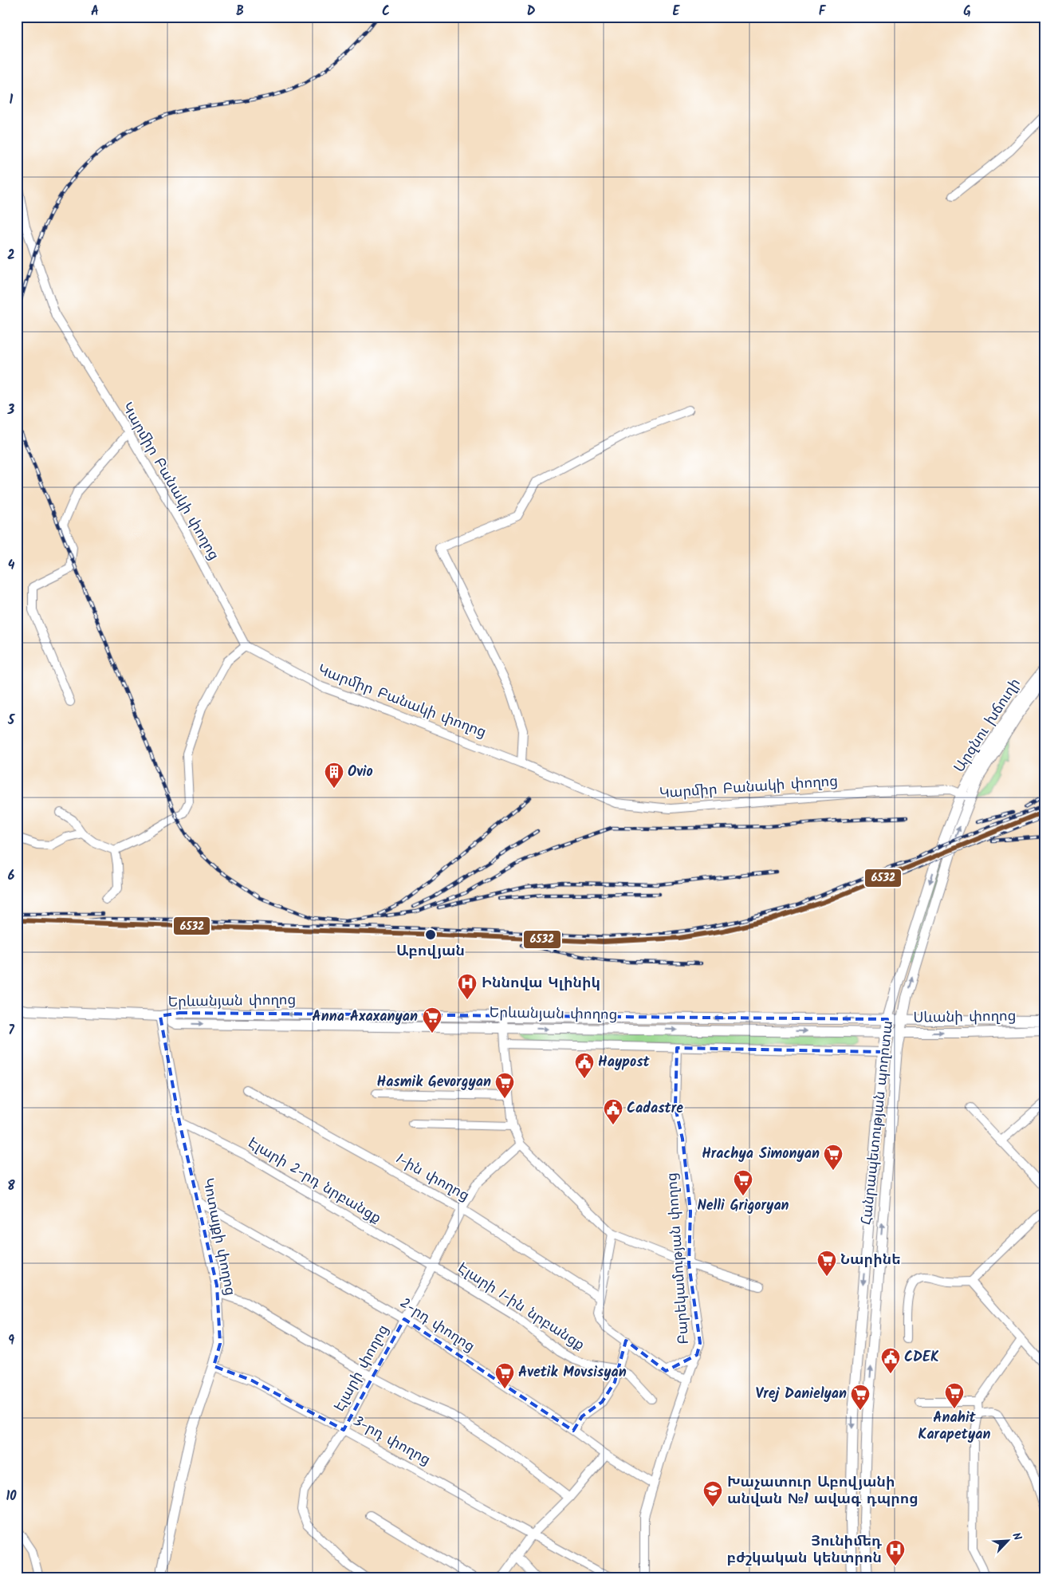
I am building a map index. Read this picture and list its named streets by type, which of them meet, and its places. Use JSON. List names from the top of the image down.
{
  "streets": {
    "main road": [
      "Արզնու խճուղի",
      "Երևանյան փողոց",
      "Սևանի փողոց",
      "Հանրապետության պողոտա",
      "Կոտայքի փողոց"
    ],
    "street": [
      "Կարմիր Բանակի փողոց",
      "1-ին փողոց",
      "Էլարի 2-րդ նրբանցք",
      "Բարեկամության փողոց",
      "Էլարի 1-ին նրբանցք",
      "2-րդ փողոց",
      "Էլարի փողոց",
      "3-րդ փողոց"
    ]
  },
  "crossings": [
    ["Կարմիր Բանակի փողոց", "Արզնու խճուղի"],
    ["Կարմիր Բանակի փողոց", "Հանրապետության պողոտա"],
    ["Արզնու խճուղի", "Հանրապետության պողոտա"],
    ["Երևանյան փողոց", "Սևանի փողոց"],
    ["Երևանյան փողոց", "Հանրապետության պողոտա"],
    ["Երևանյան փողոց", "Կոտայքի փողոց"],
    ["Սևանի փողոց", "Հանրապետության պողոտա"],
    ["1-ին փողոց", "Էլարի փողոց"],
    ["Էլարի 2-րդ նրբանցք", "Կոտայքի փողոց"],
    ["Էլարի 2-րդ նրբանցք", "Էլարի 1-ին նրբանցք"],
    ["Էլարի 2-րդ նրբանցք", "Էլարի փողոց"],
    ["Կոտայքի փողոց", "2-րդ փողոց"],
    ["Կոտայքի փողոց", "3-րդ փողոց"],
    ["Բարեկամության փողոց", "2-րդ փողոց"],
    ["Էլարի 1-ին նրբանցք", "Էլարի փողոց"],
    ["2-րդ փողոց", "Էլարի փողոց"],
    ["Էլարի փողոց", "3-րդ փողոց"]
  ],
  "places": {
    "building": ["Ovio"],
    "other": ["Աբովյան"],
    "hospital": ["Իննովա Կլինիկ", "Յունիմեդ բժշկական կենտրոն"],
    "supermarket": [
      "Anna Axaxanyan",
      "Hasmik Gevorgyan",
      "Hrachya Simonyan",
      "Nelli Grigoryan",
      "Նարինե",
      "Avetik Movsisyan",
      "Anahit Karapetyan",
      "Vrej Danielyan"
    ],
    "public building": ["Haypost", "Cadastre", "CDEK"],
    "school or university": ["Խաչատուր Աբովյանի անվան №1 ավագ դպրոց"]
  },
  "lines": ["transit line 6532"],
  "north": "top right",
  "grid": {
    "columns": [
      "A",
      "B",
      "C",
      "D",
      "E",
      "F",
      "G"
    ],
    "rows": [
      "1",
      "2",
      "3",
      "4",
      "5",
      "6",
      "7",
      "8",
      "9",
      "10"
    ]
  }
}
